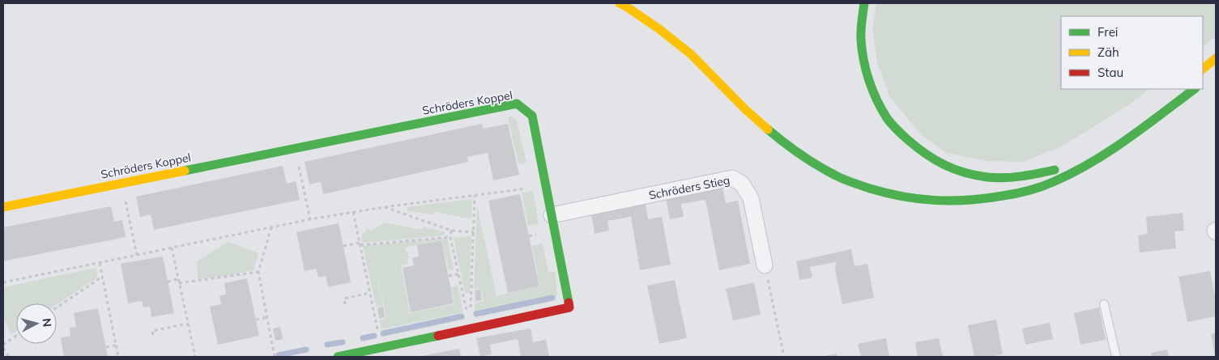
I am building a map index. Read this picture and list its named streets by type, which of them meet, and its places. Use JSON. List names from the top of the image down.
{
  "streets": {
    "main road": ["Schröders Koppel"],
    "street": ["Schröders Stieg"]
  },
  "crossings": [
    ["Schröders Koppel", "Schröders Stieg"]
  ],
  "legend": ["Frei", "Zäh", "Stau"],
  "north": "right"
}
